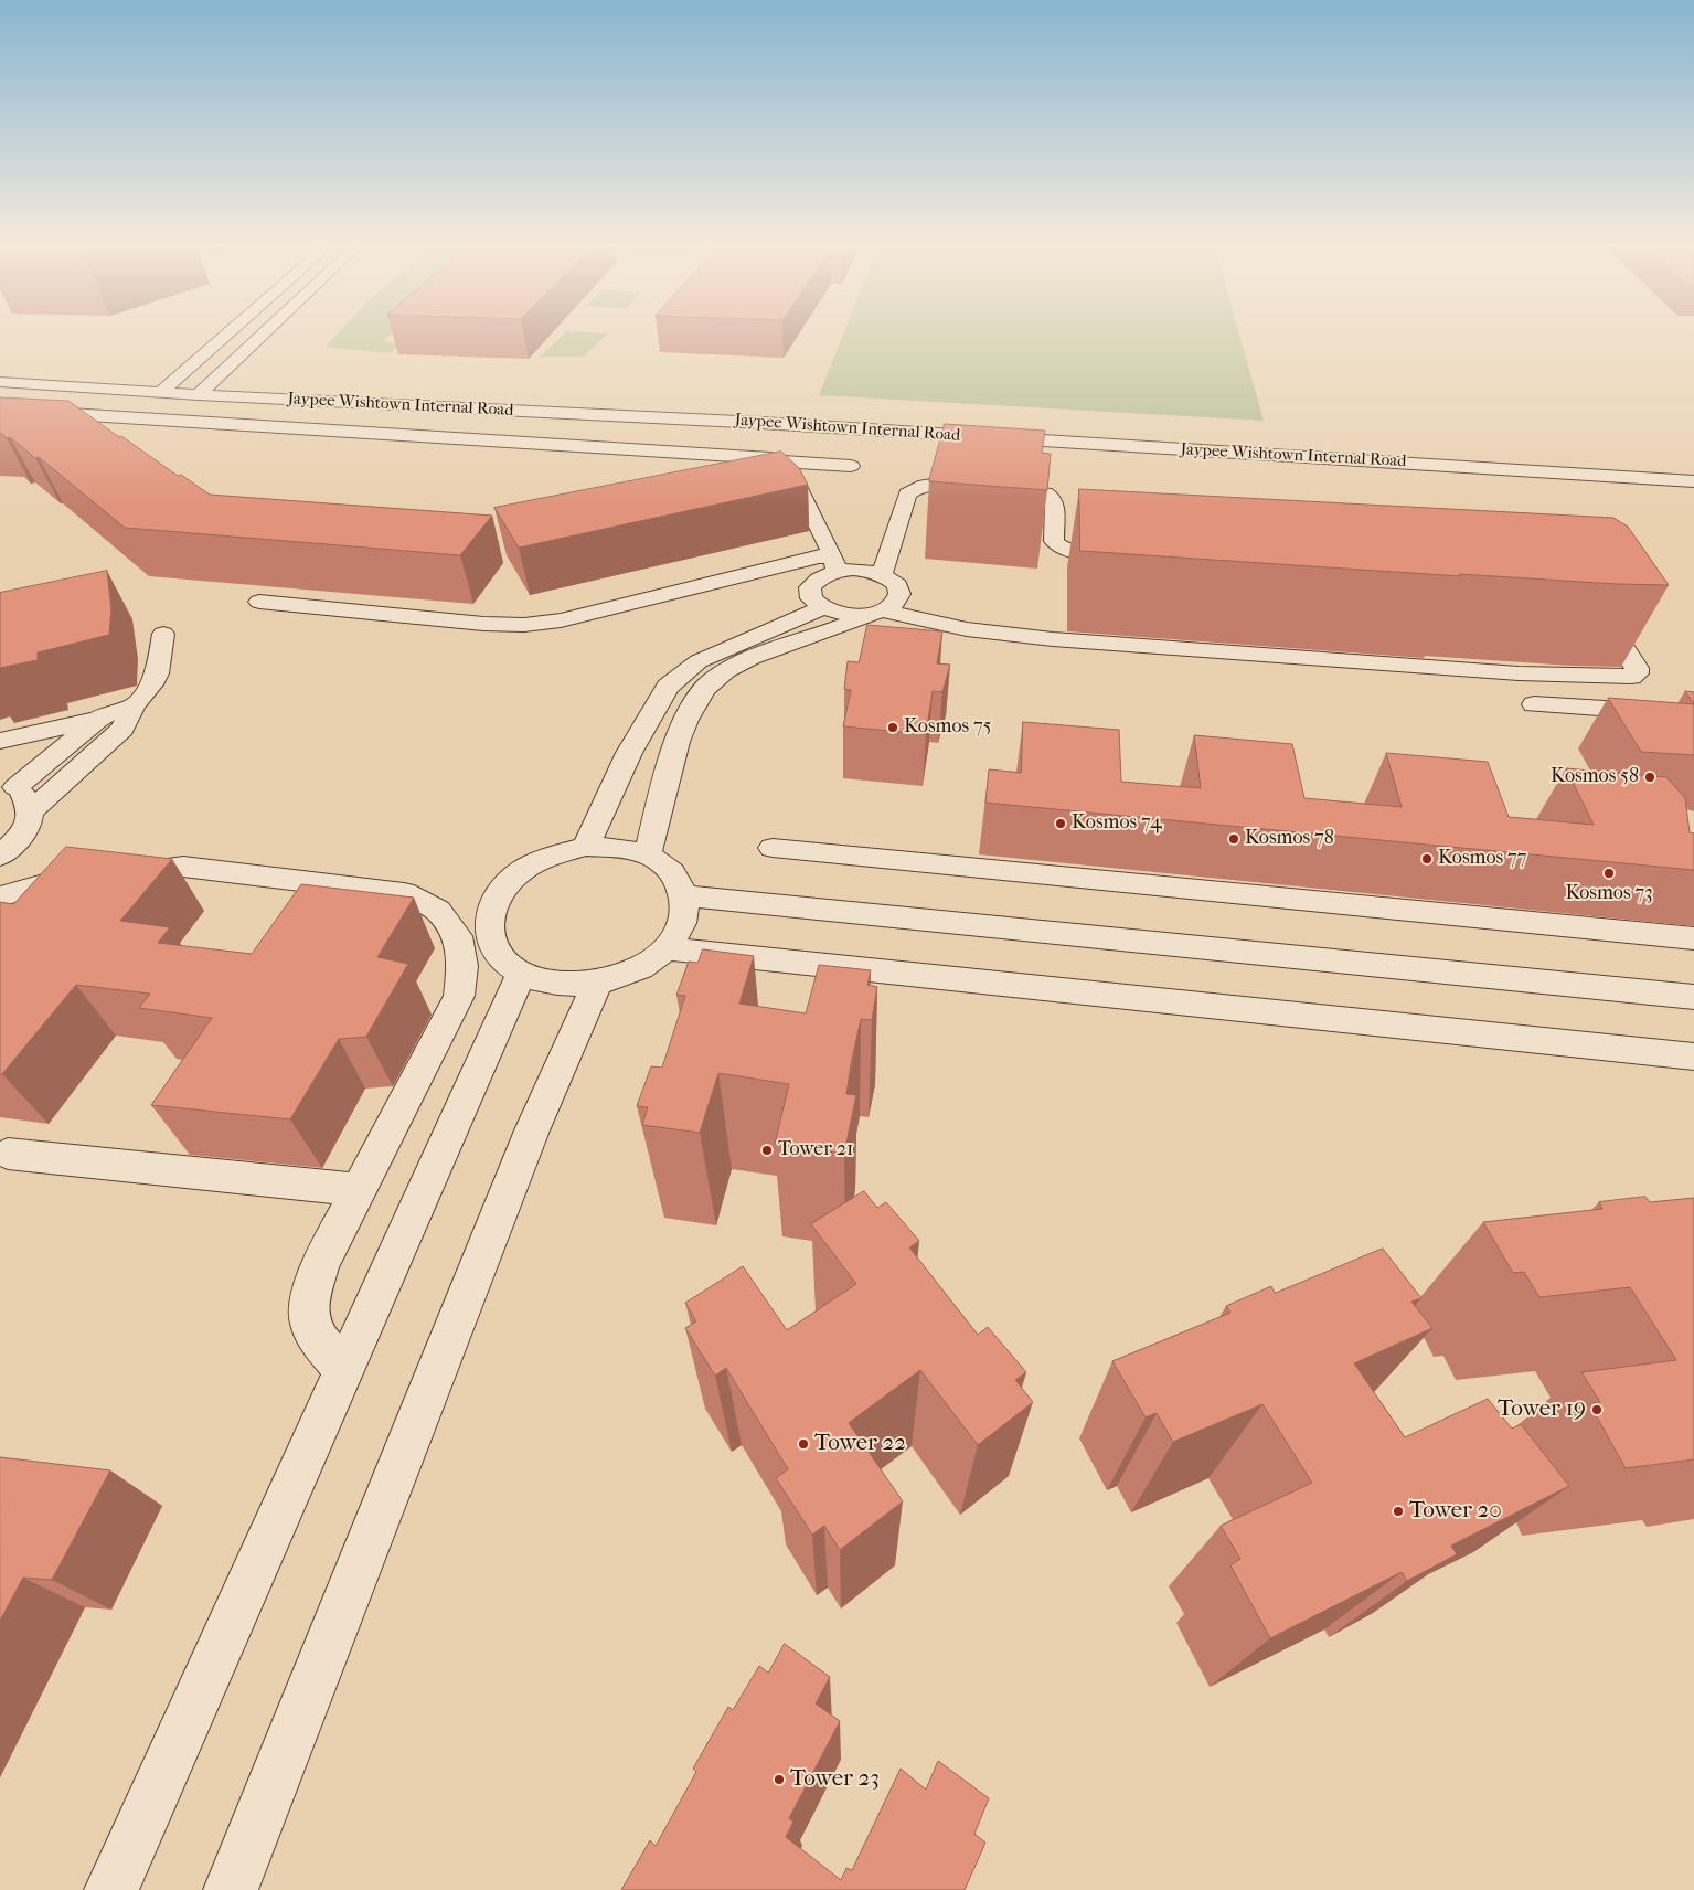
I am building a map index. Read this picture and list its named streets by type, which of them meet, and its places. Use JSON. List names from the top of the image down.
{
  "streets": {
    "street": ["Jaypee Wishtown Internal Road"]
  },
  "places": [
    "Kosmos 75",
    "Kosmos 58",
    "Kosmos 74",
    "Kosmos 78",
    "Kosmos 77",
    "Kosmos 73",
    "Tower 21",
    "Tower 19",
    "Tower 22",
    "Tower 20",
    "Tower 23"
  ]
}
